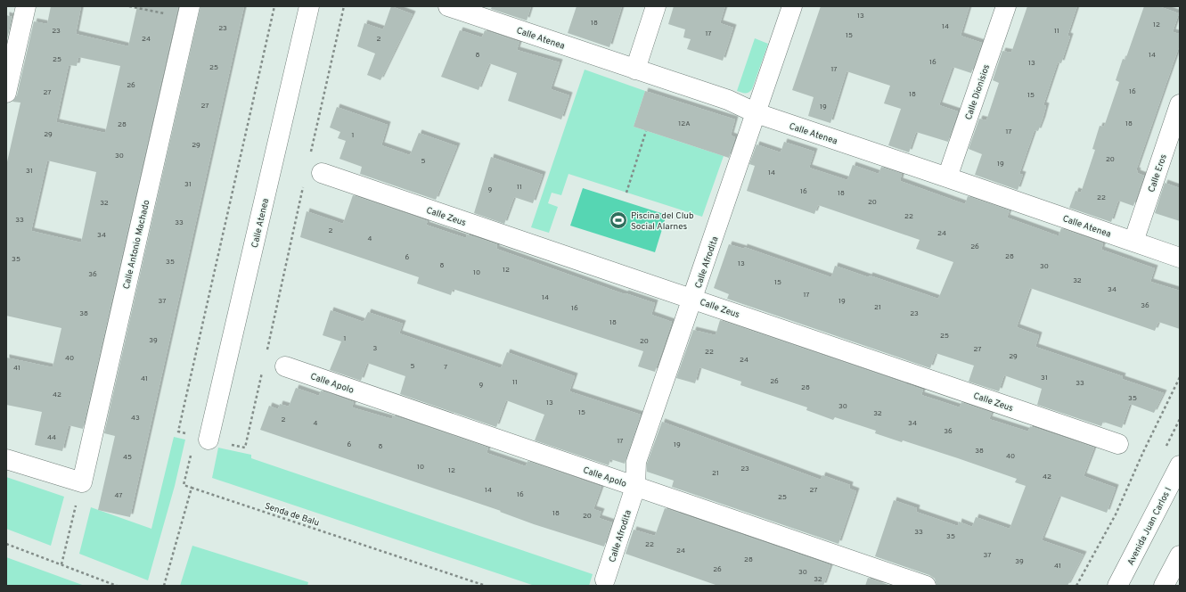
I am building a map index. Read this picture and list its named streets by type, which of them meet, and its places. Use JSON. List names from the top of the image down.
{
  "streets": {
    "street": [
      "Calle Atenea",
      "Calle Dionisios",
      "Calle Eros",
      "Calle Zeus",
      "Calle Antonio Machado",
      "Calle Afrodita",
      "Calle Apolo",
      "Avenida Juan Carlos I"
    ],
    "path": ["Senda de Balu"]
  },
  "crossings": [
    ["Calle Atenea", "Calle Dionisios"],
    ["Calle Atenea", "Calle Eros"],
    ["Calle Atenea", "Calle Afrodita"],
    ["Calle Zeus", "Calle Afrodita"],
    ["Calle Afrodita", "Calle Apolo"]
  ],
  "places": {
    "sports": ["Piscina del Club Social Alarnes"]
  },
  "house_numbers": [
    "13",
    "18",
    "12",
    "14",
    "23",
    "23",
    "11",
    "17",
    "15",
    "24",
    "2",
    "8",
    "14",
    "25",
    "16",
    "13",
    "25",
    "17",
    "26",
    "16",
    "27",
    "18",
    "15",
    "27",
    "19",
    "12A",
    "18",
    "28",
    "17",
    "29",
    "1",
    "29",
    "30",
    "20",
    "5",
    "19",
    "31",
    "14",
    "31",
    "11",
    "9",
    "16",
    "18",
    "22",
    "20",
    "32",
    "22",
    "33",
    "33",
    "2",
    "24",
    "34",
    "4",
    "26",
    "28",
    "6",
    "35",
    "35",
    "13",
    "8",
    "30",
    "12",
    "10",
    "36",
    "32",
    "15",
    "34",
    "17",
    "14",
    "37",
    "19",
    "36",
    "21",
    "16",
    "38",
    "23",
    "18",
    "25",
    "1",
    "39",
    "20",
    "3",
    "27",
    "22",
    "29",
    "40",
    "24",
    "5",
    "7",
    "41",
    "31",
    "41",
    "26",
    "11",
    "33",
    "9",
    "28",
    "42",
    "35",
    "13",
    "30",
    "15",
    "32",
    "43",
    "2",
    "4",
    "34",
    "36",
    "44",
    "17",
    "6",
    "19",
    "8",
    "38",
    "40",
    "45",
    "10",
    "23",
    "12",
    "21",
    "42",
    "14",
    "27",
    "16",
    "47",
    "25",
    "18",
    "20",
    "33",
    "35",
    "22",
    "24",
    "37",
    "28",
    "39",
    "41",
    "26",
    "30",
    "32"
  ]
}
